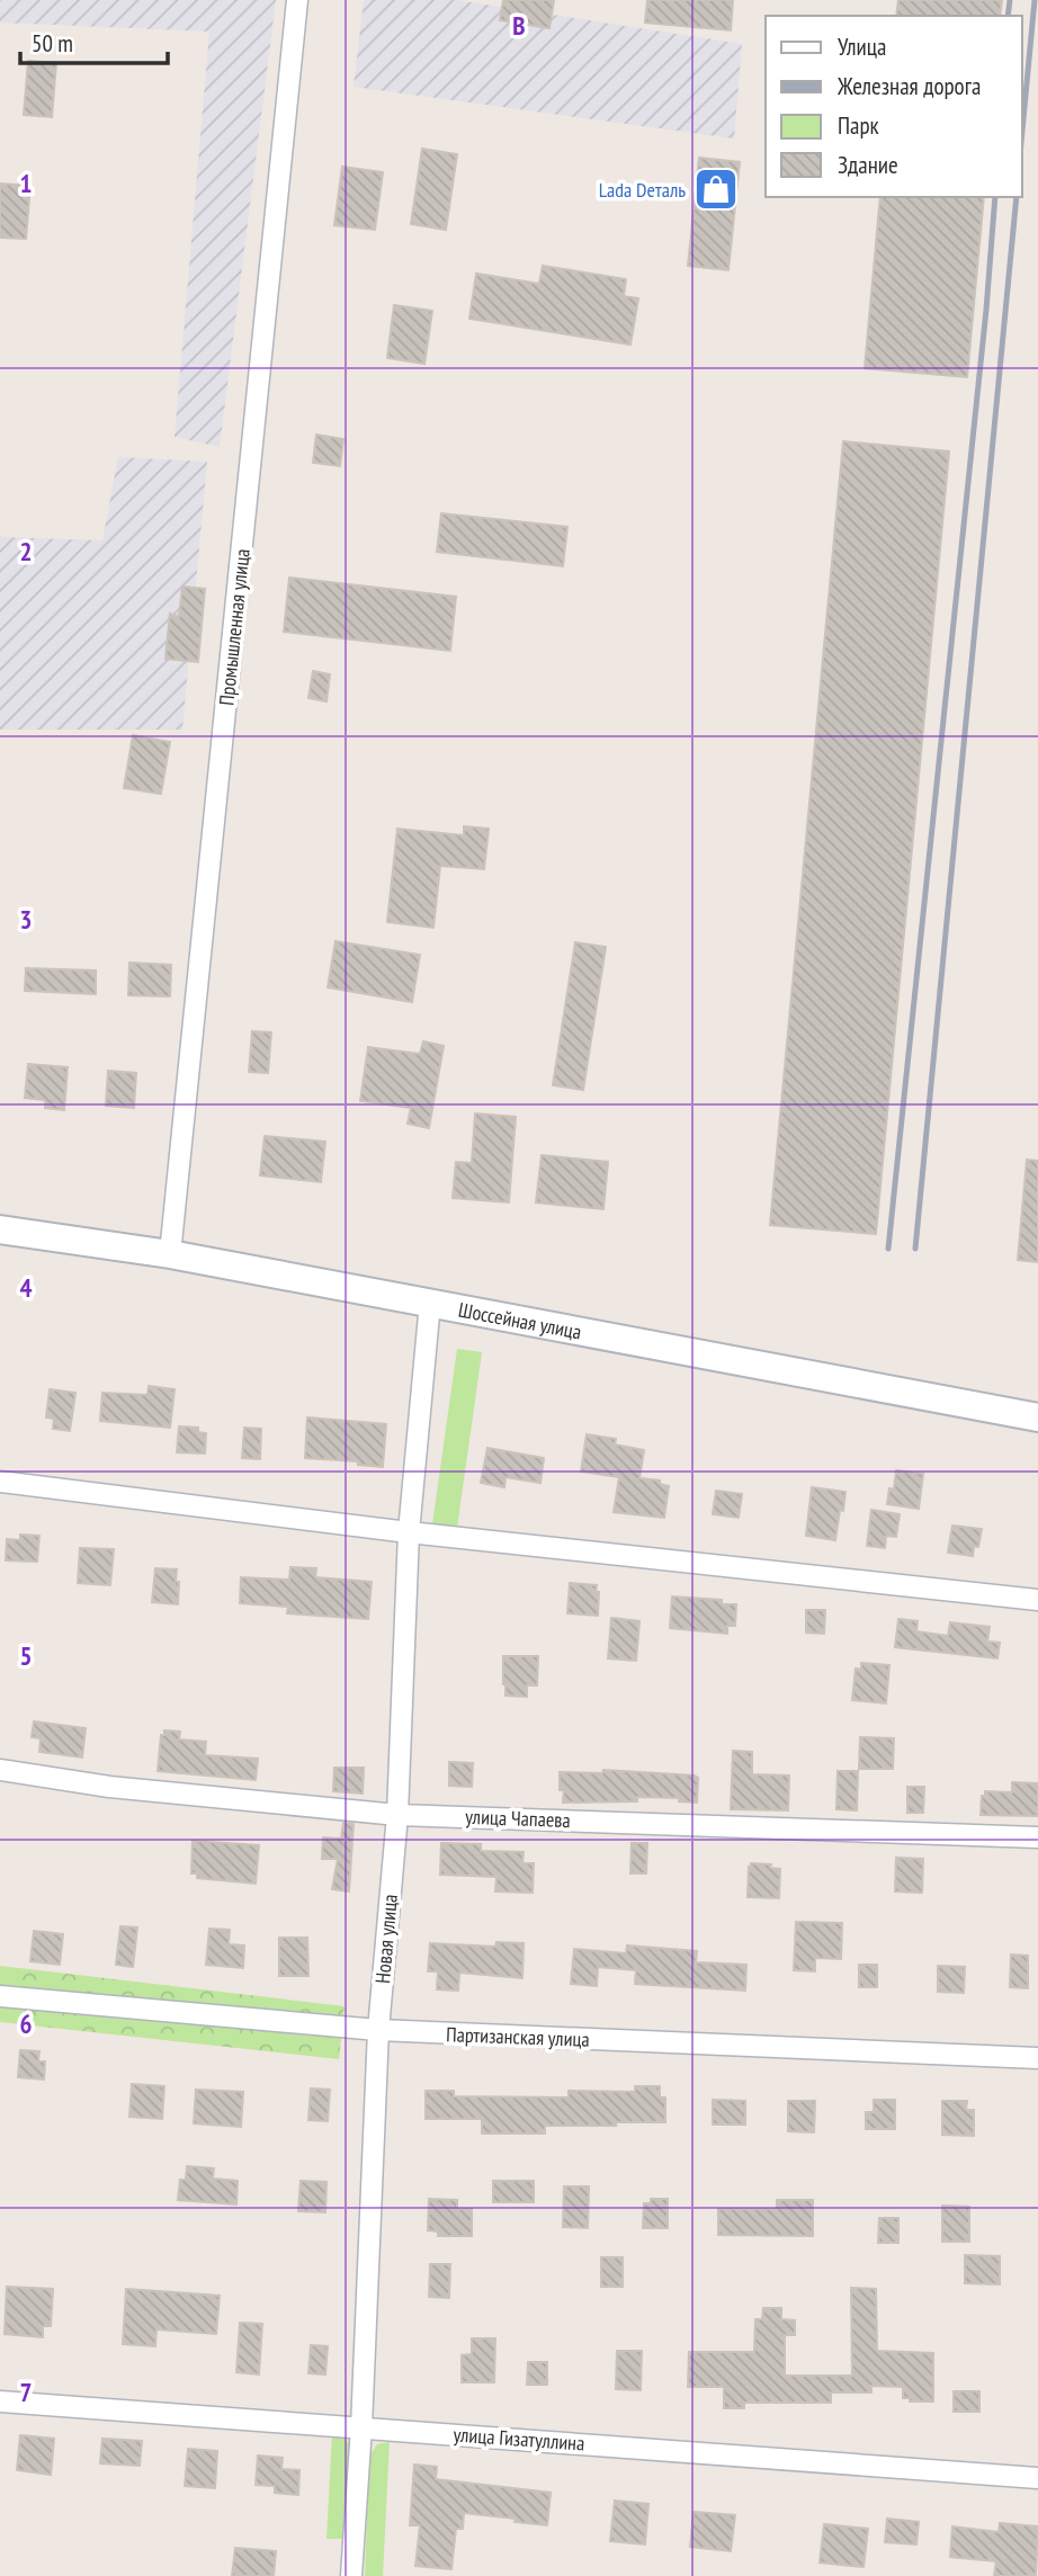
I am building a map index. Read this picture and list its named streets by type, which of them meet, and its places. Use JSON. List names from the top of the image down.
{
  "streets": {
    "main road": ["Шоссейная улица"],
    "street": [
      "Промышленная улица",
      "улица Чапаева",
      "Новая улица",
      "Партизанская улица",
      "улица Гизатуллина"
    ]
  },
  "crossings": [
    ["Промышленная улица", "Шоссейная улица"],
    ["Шоссейная улица", "Новая улица"],
    ["улица Чапаева", "Новая улица"],
    ["Новая улица", "Партизанская улица"],
    ["Новая улица", "улица Гизатуллина"]
  ],
  "places": {
    "shop": ["Lada Dеталь"]
  },
  "legend": [
    "Улица",
    "Железная дорога",
    "Парк",
    "Здание"
  ],
  "scale_bar": "50 m",
  "grid": {
    "columns": ["B"],
    "rows": [
      "1",
      "2",
      "3",
      "4",
      "5",
      "6",
      "7"
    ]
  }
}
